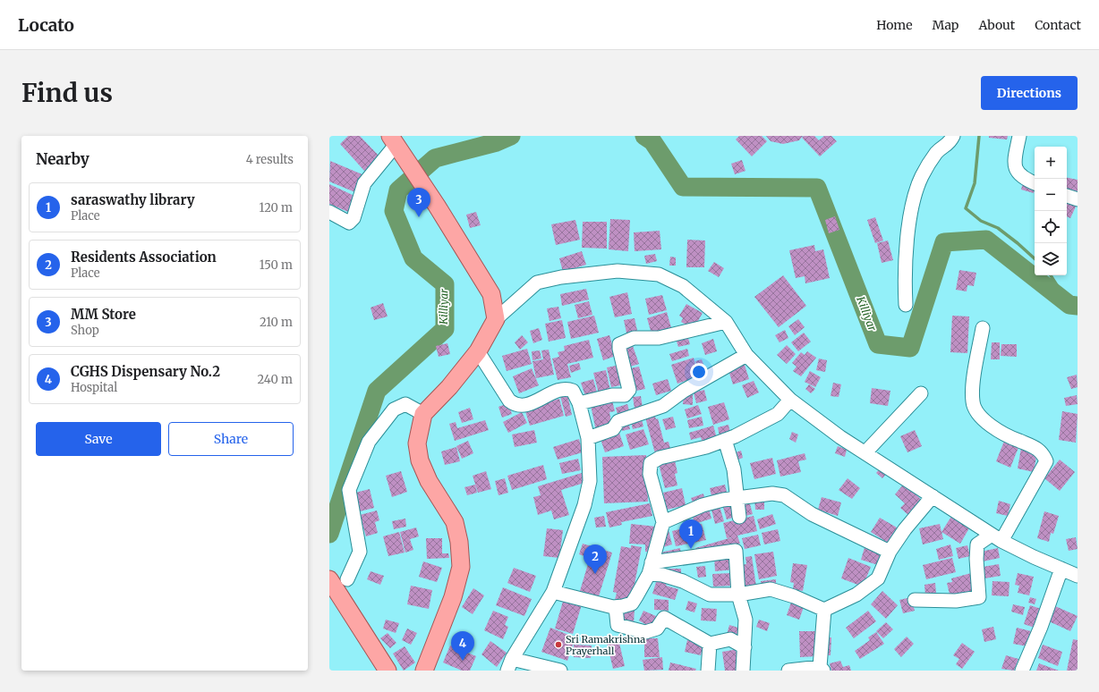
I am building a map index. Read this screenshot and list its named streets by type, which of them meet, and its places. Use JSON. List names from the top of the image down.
{
  "water": ["Killiyar"],
  "places": ["Sri Ramakrishna Prayerhall"],
  "page": {
    "header": "Locato",
    "nav": [
      "Home",
      "Map",
      "About",
      "Contact"
    ],
    "buttons": [
      "Directions",
      ["Save", "Share"]
    ],
    "title": "Find us",
    "heading": ["Nearby", "4 results"],
    "map_buttons": ["+", "−"],
    "list": [
      {
        "mark": "1",
        "name": "saraswathy library",
        "note": "Place",
        "value": "120 m"
      },
      {
        "mark": "2",
        "name": "Residents Association",
        "note": "Place",
        "value": "150 m"
      },
      {
        "mark": "3",
        "name": "MM Store",
        "note": "Shop",
        "value": "210 m"
      },
      {
        "mark": "4",
        "name": "CGHS Dispensary No.2",
        "note": "Hospital",
        "value": "240 m"
      }
    ],
    "pins": [
      "3",
      "1",
      "2",
      "4"
    ]
  }
}
